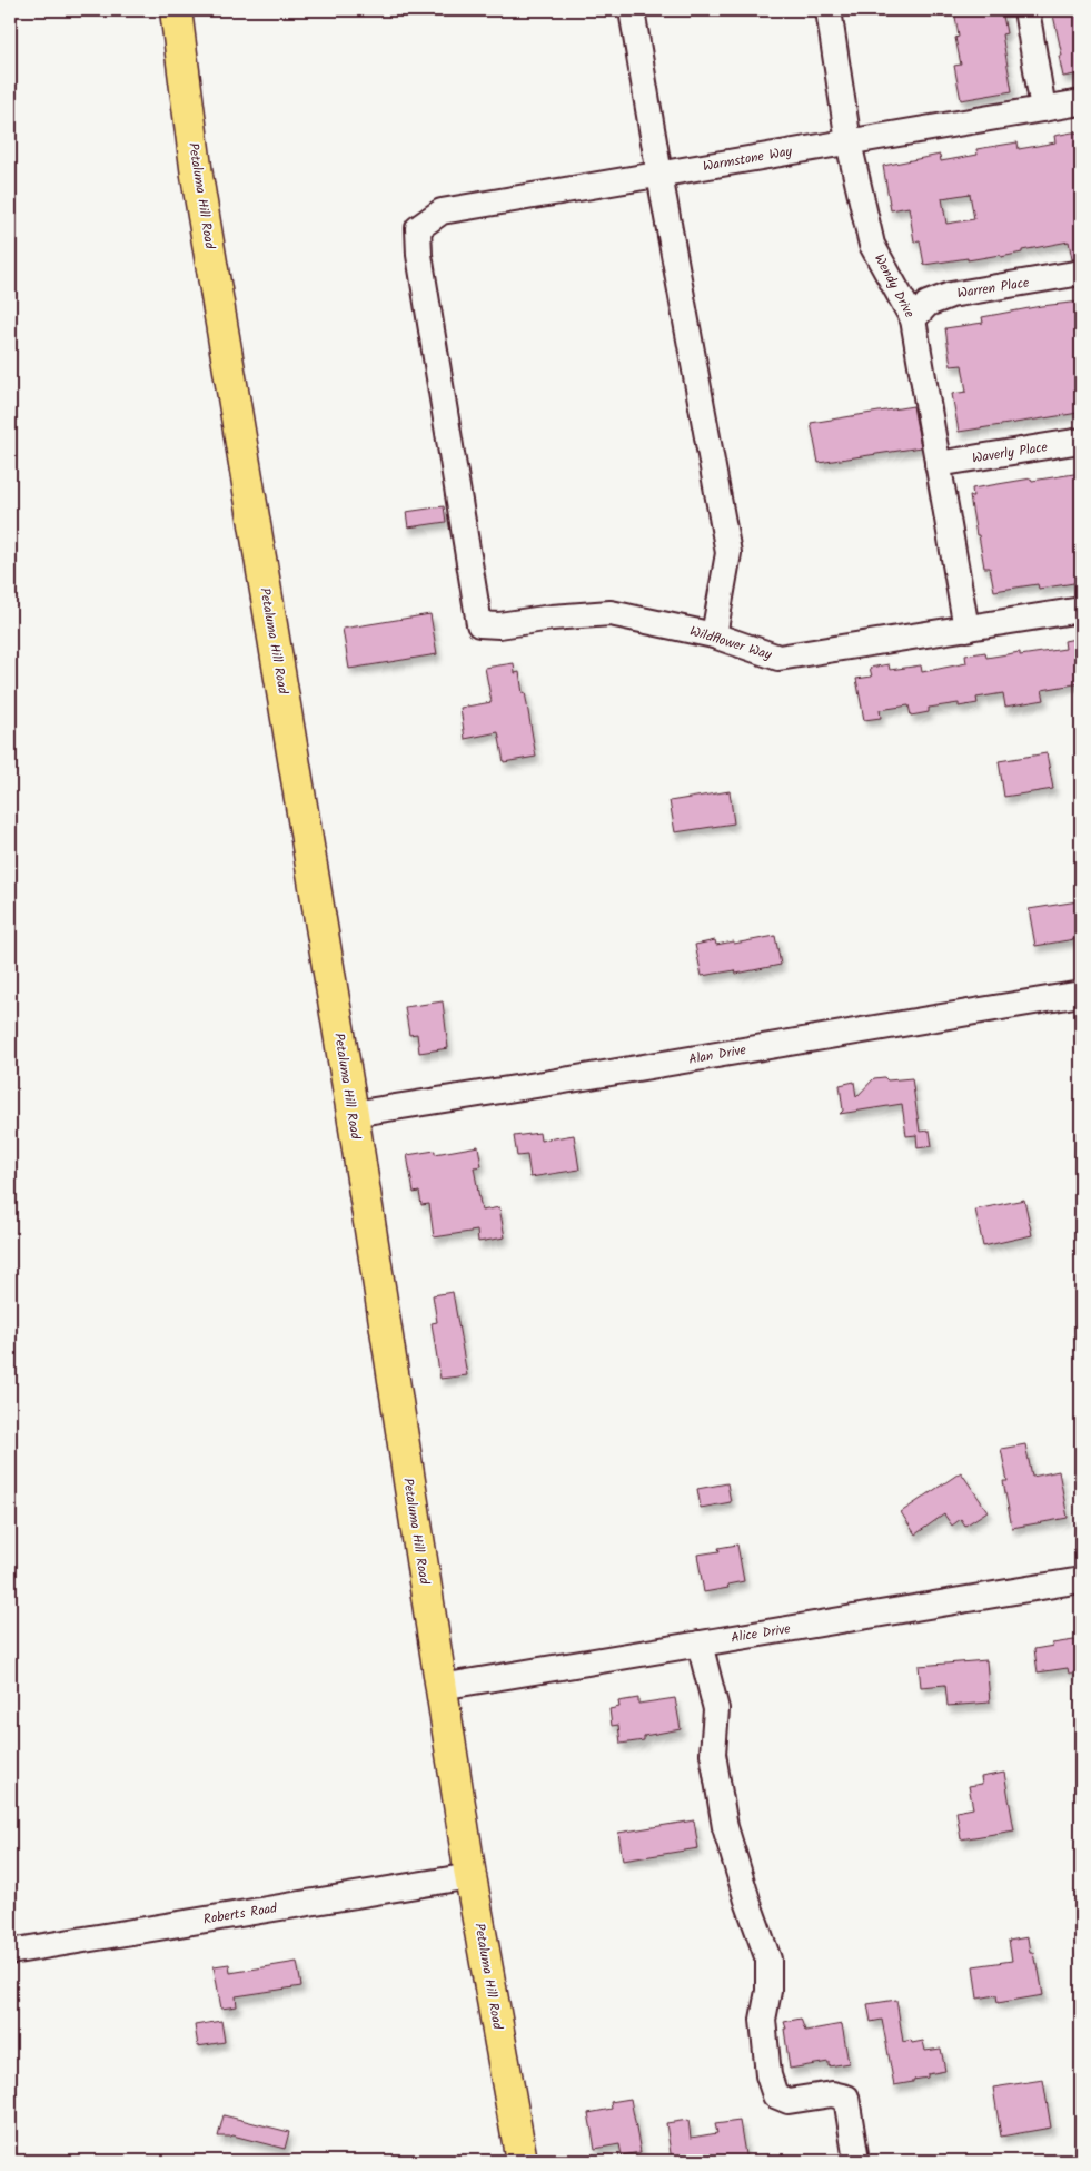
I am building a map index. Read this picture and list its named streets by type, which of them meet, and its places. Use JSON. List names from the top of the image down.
{
  "streets": {
    "main road": ["Petaluma Hill Road"],
    "street": [
      "Warmstone Way",
      "Wendy Drive",
      "Warren Place",
      "Waverly Place",
      "Wildflower Way",
      "Alan Drive",
      "Alice Drive",
      "Roberts Road"
    ]
  },
  "crossings": [
    ["Warmstone Way", "Wendy Drive"],
    ["Warmstone Way", "Wildflower Way"],
    ["Petaluma Hill Road", "Alan Drive"],
    ["Petaluma Hill Road", "Alice Drive"],
    ["Petaluma Hill Road", "Roberts Road"],
    ["Wendy Drive", "Warren Place"],
    ["Wendy Drive", "Waverly Place"],
    ["Wendy Drive", "Wildflower Way"]
  ]
}
